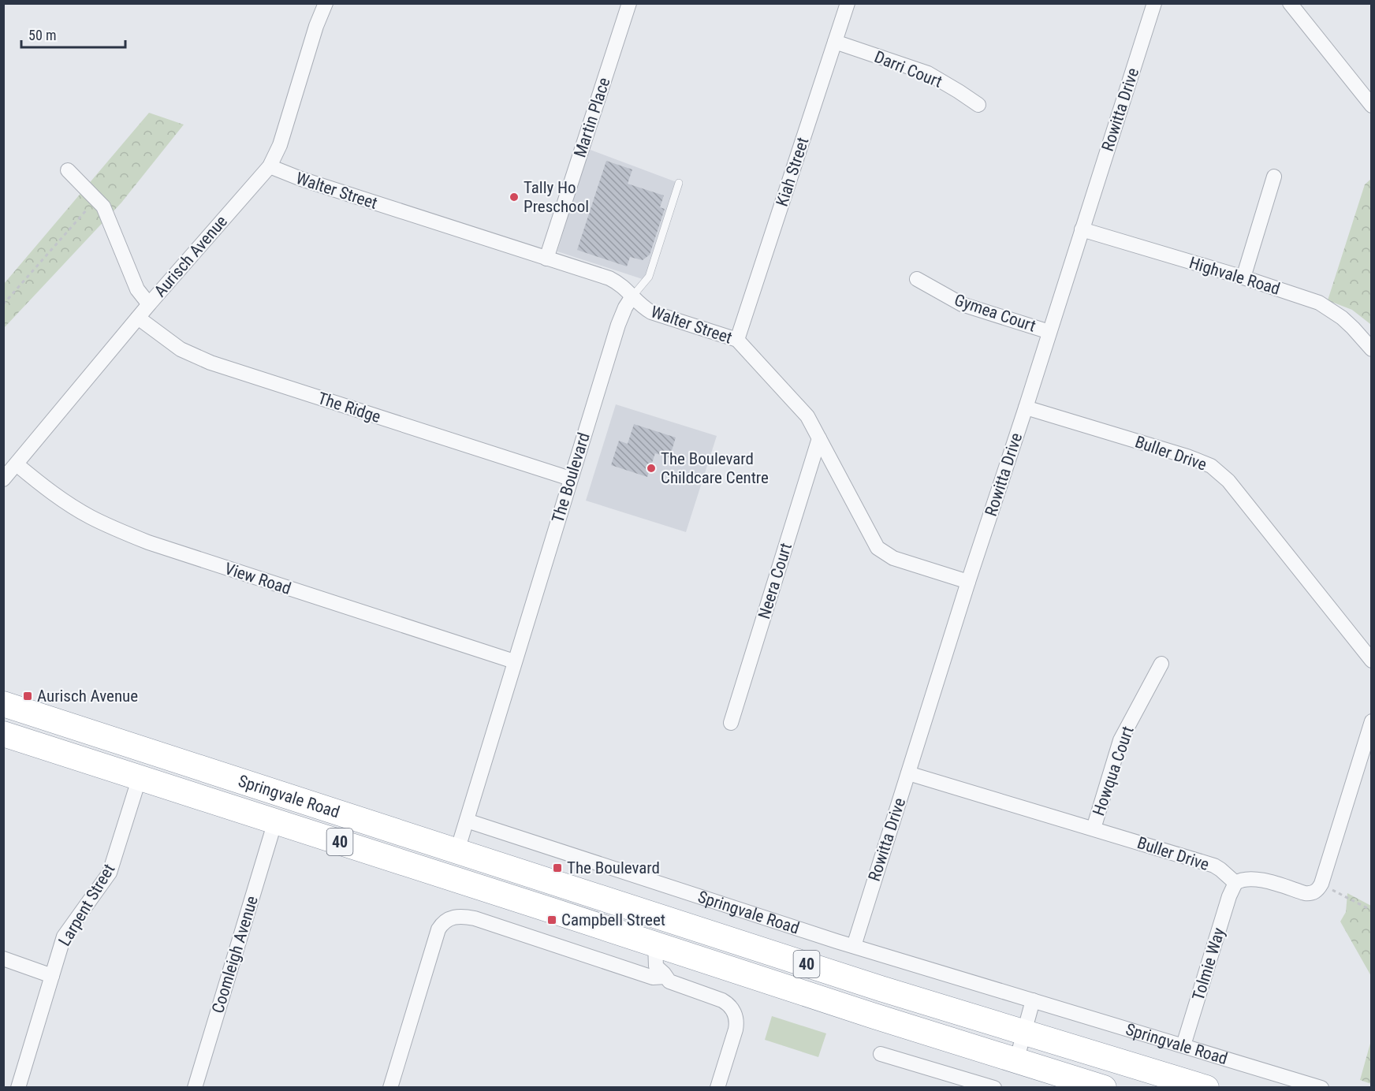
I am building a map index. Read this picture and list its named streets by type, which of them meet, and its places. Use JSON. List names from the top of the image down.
{
  "streets": {
    "highway": ["Springvale Road", "40"],
    "street": [
      "Darri Court",
      "Rowitta Drive",
      "Martin Place",
      "Kiah Street",
      "Walter Street",
      "Aurisch Avenue",
      "Highvale Road",
      "Gymea Court",
      "The Ridge",
      "Buller Drive",
      "The Boulevard",
      "View Road",
      "Neera Court",
      "Howqua Court",
      "Larpent Street",
      "Coomleigh Avenue",
      "Tolmie Way"
    ]
  },
  "crossings": [
    ["Darri Court", "Kiah Street"],
    ["Rowitta Drive", "Walter Street"],
    ["Rowitta Drive", "Highvale Road"],
    ["Rowitta Drive", "Gymea Court"],
    ["Rowitta Drive", "Buller Drive"],
    ["Rowitta Drive", "Springvale Road"],
    ["Martin Place", "Walter Street"],
    ["Kiah Street", "Walter Street"],
    ["Walter Street", "Aurisch Avenue"],
    ["Walter Street", "The Boulevard"],
    ["Walter Street", "Neera Court"],
    ["Aurisch Avenue", "The Ridge"],
    ["Aurisch Avenue", "View Road"],
    ["The Ridge", "The Boulevard"],
    ["Buller Drive", "Howqua Court"],
    ["Buller Drive", "Tolmie Way"],
    ["The Boulevard", "View Road"],
    ["The Boulevard", "Springvale Road"],
    ["Springvale Road", "Larpent Street"],
    ["Springvale Road", "Coomleigh Avenue"],
    ["Springvale Road", "Tolmie Way"]
  ],
  "places": {
    "other": ["Tally Ho Preschool", "The Boulevard Childcare Centre"],
    "transit": ["Aurisch Avenue", "The Boulevard", "Campbell Street"]
  },
  "scale_bar": "50 m"
}
